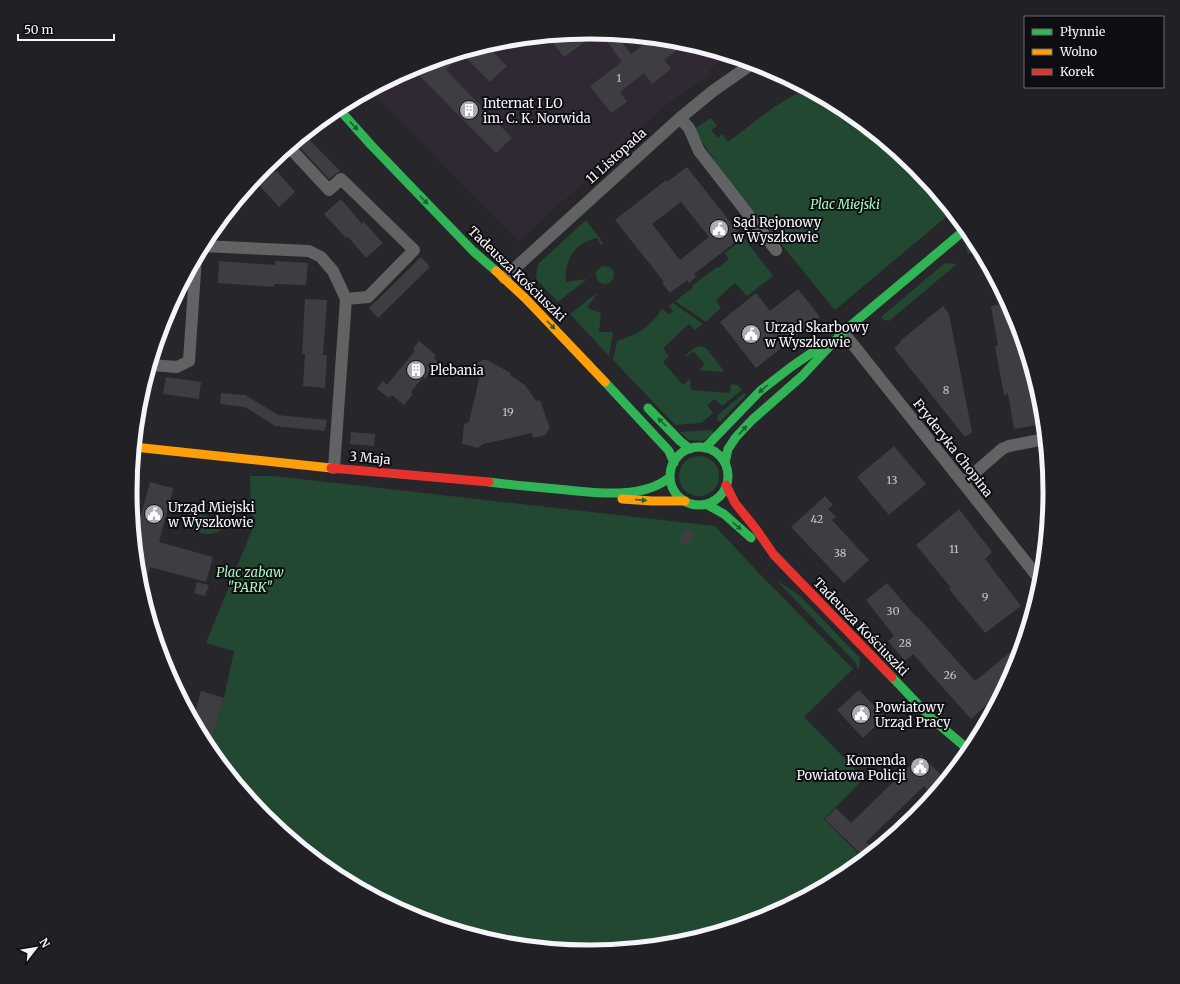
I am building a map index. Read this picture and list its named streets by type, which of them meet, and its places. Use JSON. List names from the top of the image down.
{
  "streets": {
    "main road": ["Tadeusza Kościuszki", "3 Maja"],
    "street": ["11 Listopada", "Fryderyka Chopina"]
  },
  "crossings": [
    ["11 Listopada", "Tadeusza Kościuszki"],
    ["Tadeusza Kościuszki", "3 Maja"]
  ],
  "one_way": ["Tadeusza Kościuszki"],
  "parks": ["Plac Miejski", "Plac zabaw \"PARK\""],
  "places": {
    "building": ["Internat I LO im. C. K. Norwida", "Plebania"],
    "public building": [
      "Sąd Rejonowy w Wyszkowie",
      "Urząd Skarbowy w Wyszkowie",
      "Urząd Miejski w Wyszkowie",
      "Powiatowy Urząd Pracy",
      "Komenda Powiatowa Policji"
    ]
  },
  "house_numbers": [
    "1",
    "8",
    "19",
    "13",
    "42",
    "11",
    "38",
    "9",
    "30",
    "28",
    "26"
  ],
  "legend": ["Płynnie", "Wolno", "Korek"],
  "scale_bar": "50 m",
  "north": "top right"
}
